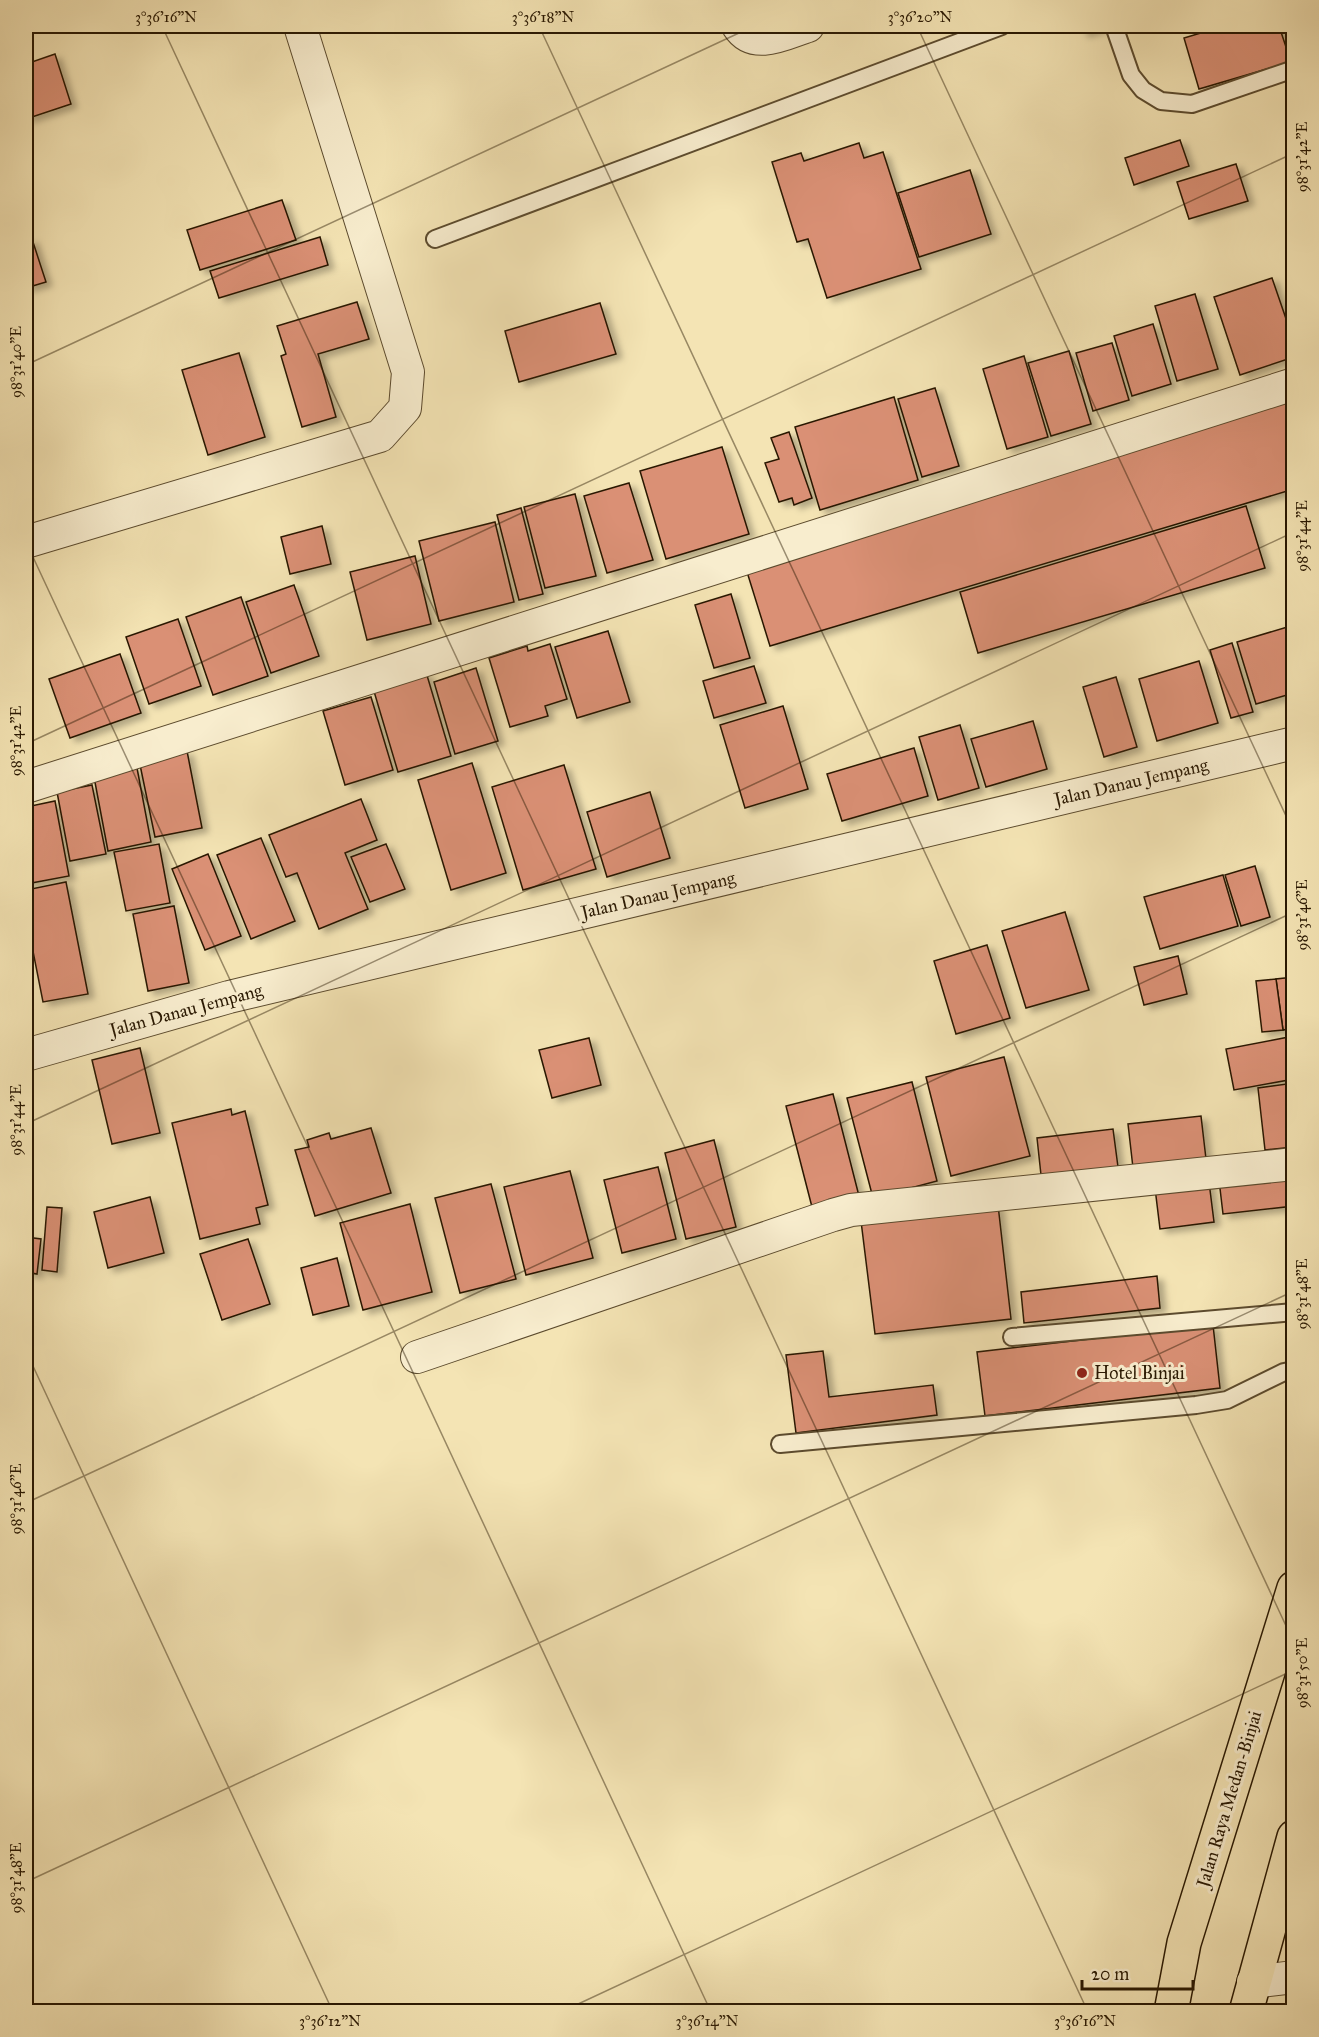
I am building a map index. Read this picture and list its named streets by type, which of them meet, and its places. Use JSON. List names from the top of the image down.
{
  "streets": {
    "main road": ["Jalan Raya Medan-Binjai"],
    "street": ["Jalan Danau Jempang"]
  },
  "places": ["Hotel Binjai"],
  "scale_bar": "20 m",
  "coordinates": [
    "3°36'16\"N",
    "3°36'18\"N",
    "3°36'20\"N",
    "98°31'42\"E",
    "98°31'40\"E",
    "98°31'44\"E",
    "98°31'46\"E",
    "98°31'48\"E",
    "98°31'50\"E",
    "3°36'12\"N",
    "3°36'14\"N"
  ]
}
